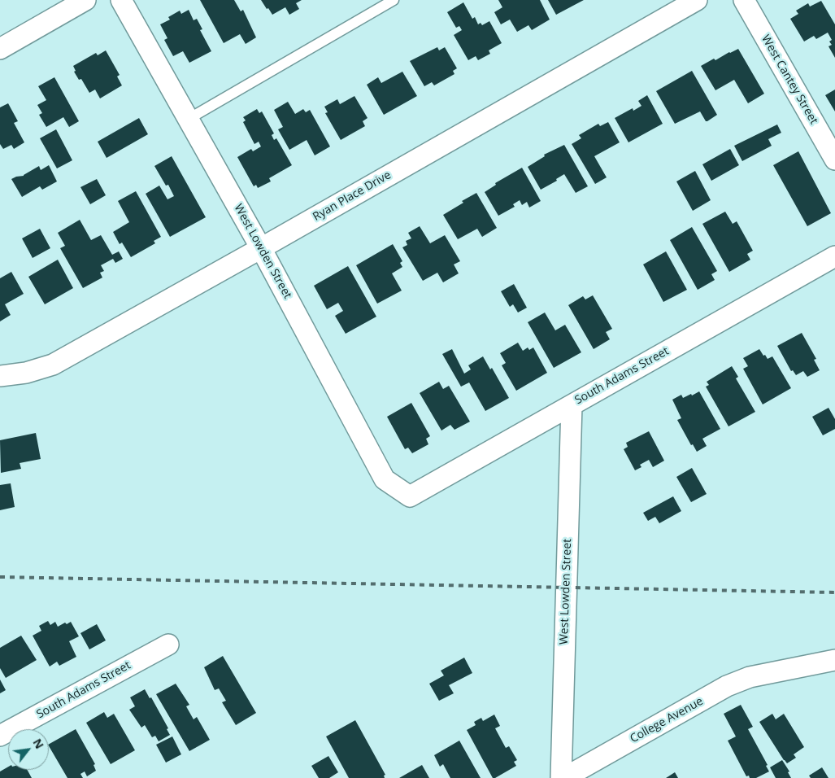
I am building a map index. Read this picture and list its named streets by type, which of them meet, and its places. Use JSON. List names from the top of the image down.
{
  "streets": {
    "street": [
      "West Cantey Street",
      "Ryan Place Drive",
      "West Lowden Street",
      "South Adams Street",
      "College Avenue"
    ]
  },
  "crossings": [
    ["Ryan Place Drive", "West Lowden Street"],
    ["West Lowden Street", "South Adams Street"],
    ["West Lowden Street", "College Avenue"]
  ],
  "north": "top right"
}
